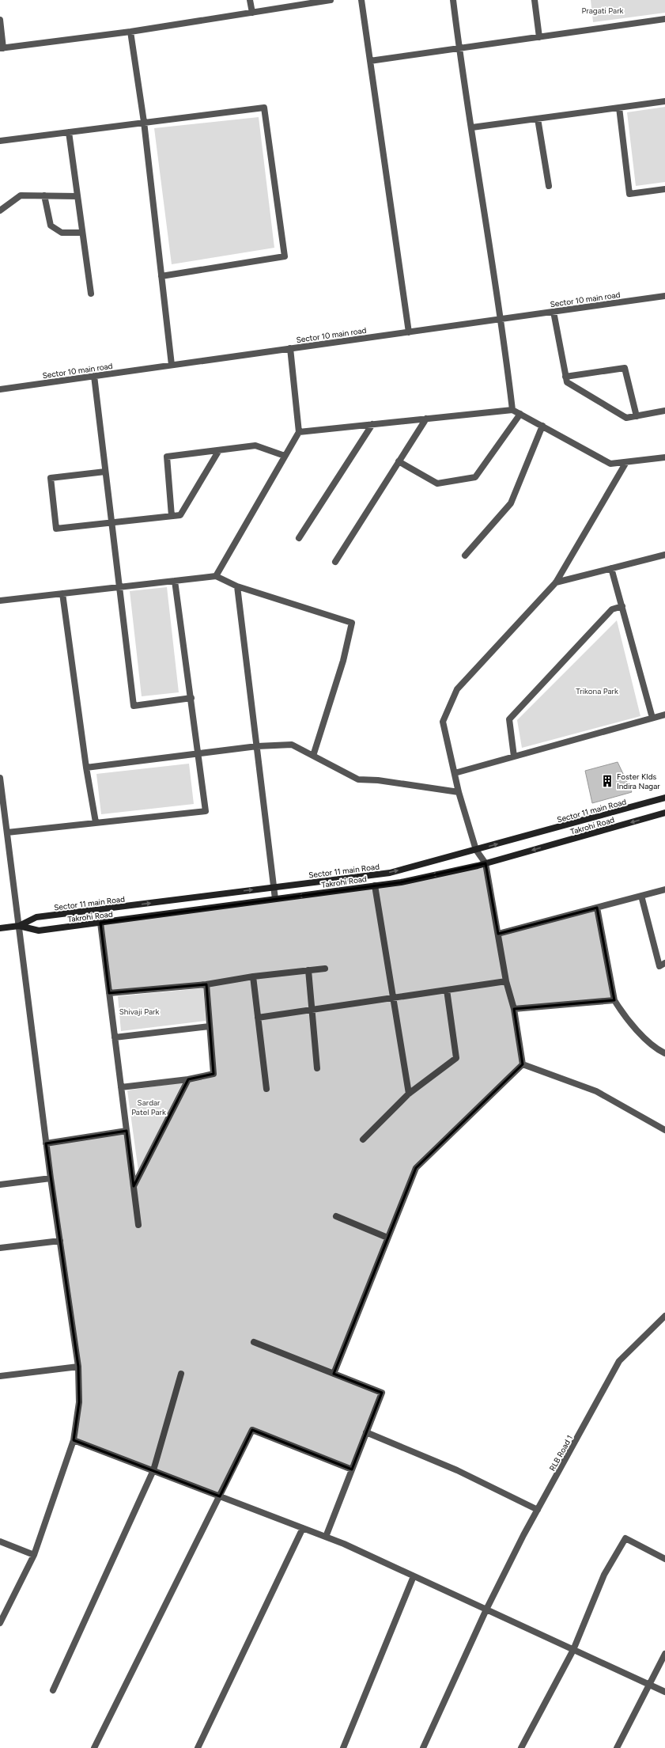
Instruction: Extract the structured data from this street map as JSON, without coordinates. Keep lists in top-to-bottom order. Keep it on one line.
{"streets":{"street":["Sector 10 main road","Sector 11 main Road","Takrohi Road","RLB Road 1"]},"crossings":[["Sector 11 main Road","Takrohi Road"]],"one_way":["Sector 11 main Road","Takrohi Road"],"parks":["Pragati Park","Trikona Park","Shivaji Park","Sardar Patel Park"],"places":{"building":["Foster KIds Indira Nagar"]}}
